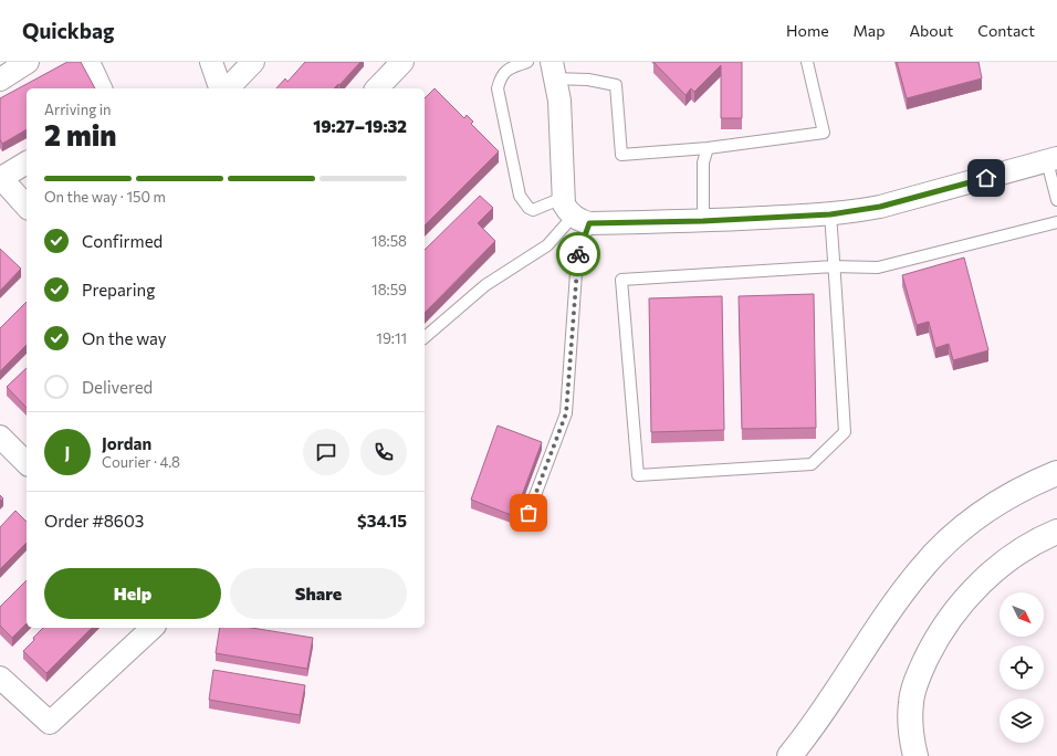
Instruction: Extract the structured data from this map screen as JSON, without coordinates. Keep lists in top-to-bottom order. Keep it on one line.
{"north":"bottom right","page":{"header":"Quickbag","nav":["Home","Map","About","Contact"],"heading":["2 min","Arriving in","19:27–19:32"],"panel":["Jordan","Courier · 4.8","Order #8603","$34.15"],"bar":"On the way · 150 m","list":[["Confirmed","18:58"],["Preparing","18:59"],["On the way","19:11"],"Delivered"],"round":"J","buttons":["Help","Share"]}}
